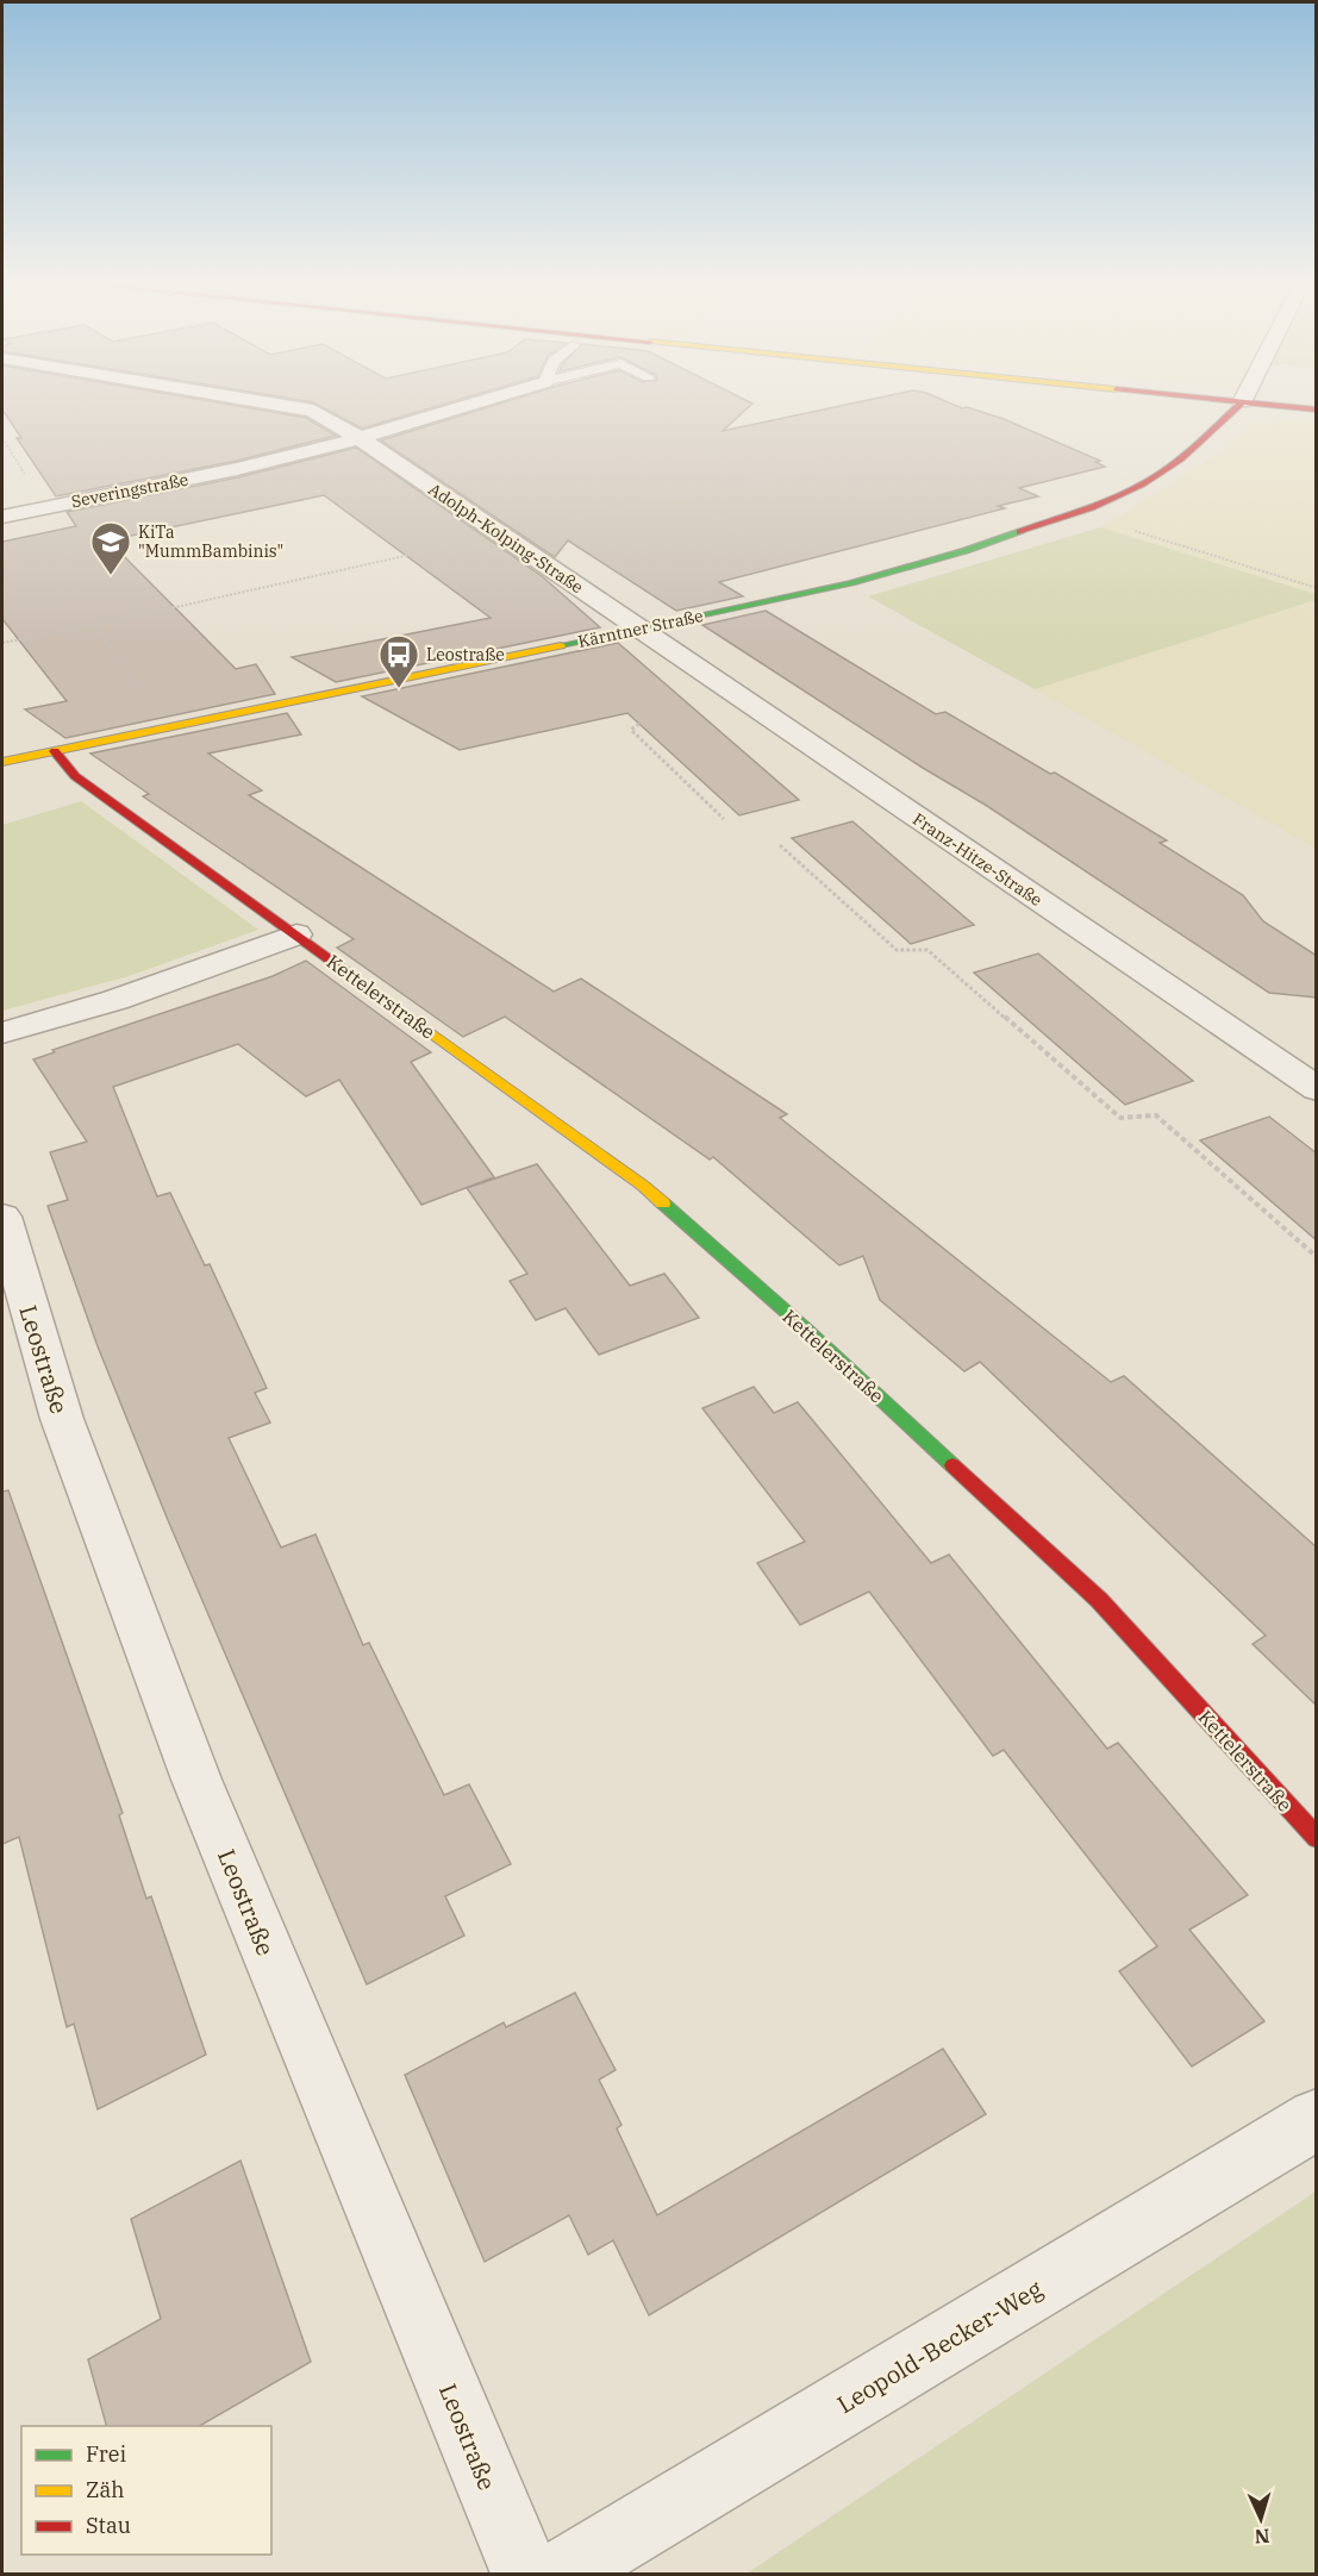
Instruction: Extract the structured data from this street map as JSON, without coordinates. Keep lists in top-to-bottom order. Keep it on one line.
{"streets":{"street":["Severingstraße","Adolph-Kolping-Straße","Kärntner Straße","Franz-Hitze-Straße","Kettelerstraße","Leostraße","Leopold-Becker-Weg"]},"crossings":[["Severingstraße","Adolph-Kolping-Straße"],["Adolph-Kolping-Straße","Kärntner Straße"],["Adolph-Kolping-Straße","Franz-Hitze-Straße"],["Kärntner Straße","Franz-Hitze-Straße"],["Kärntner Straße","Kettelerstraße"]],"places":{"school or university":["KiTa \"MummBambinis\""],"bus stop":["Leostraße"]},"legend":["Frei","Zäh","Stau"],"north":"bottom"}
